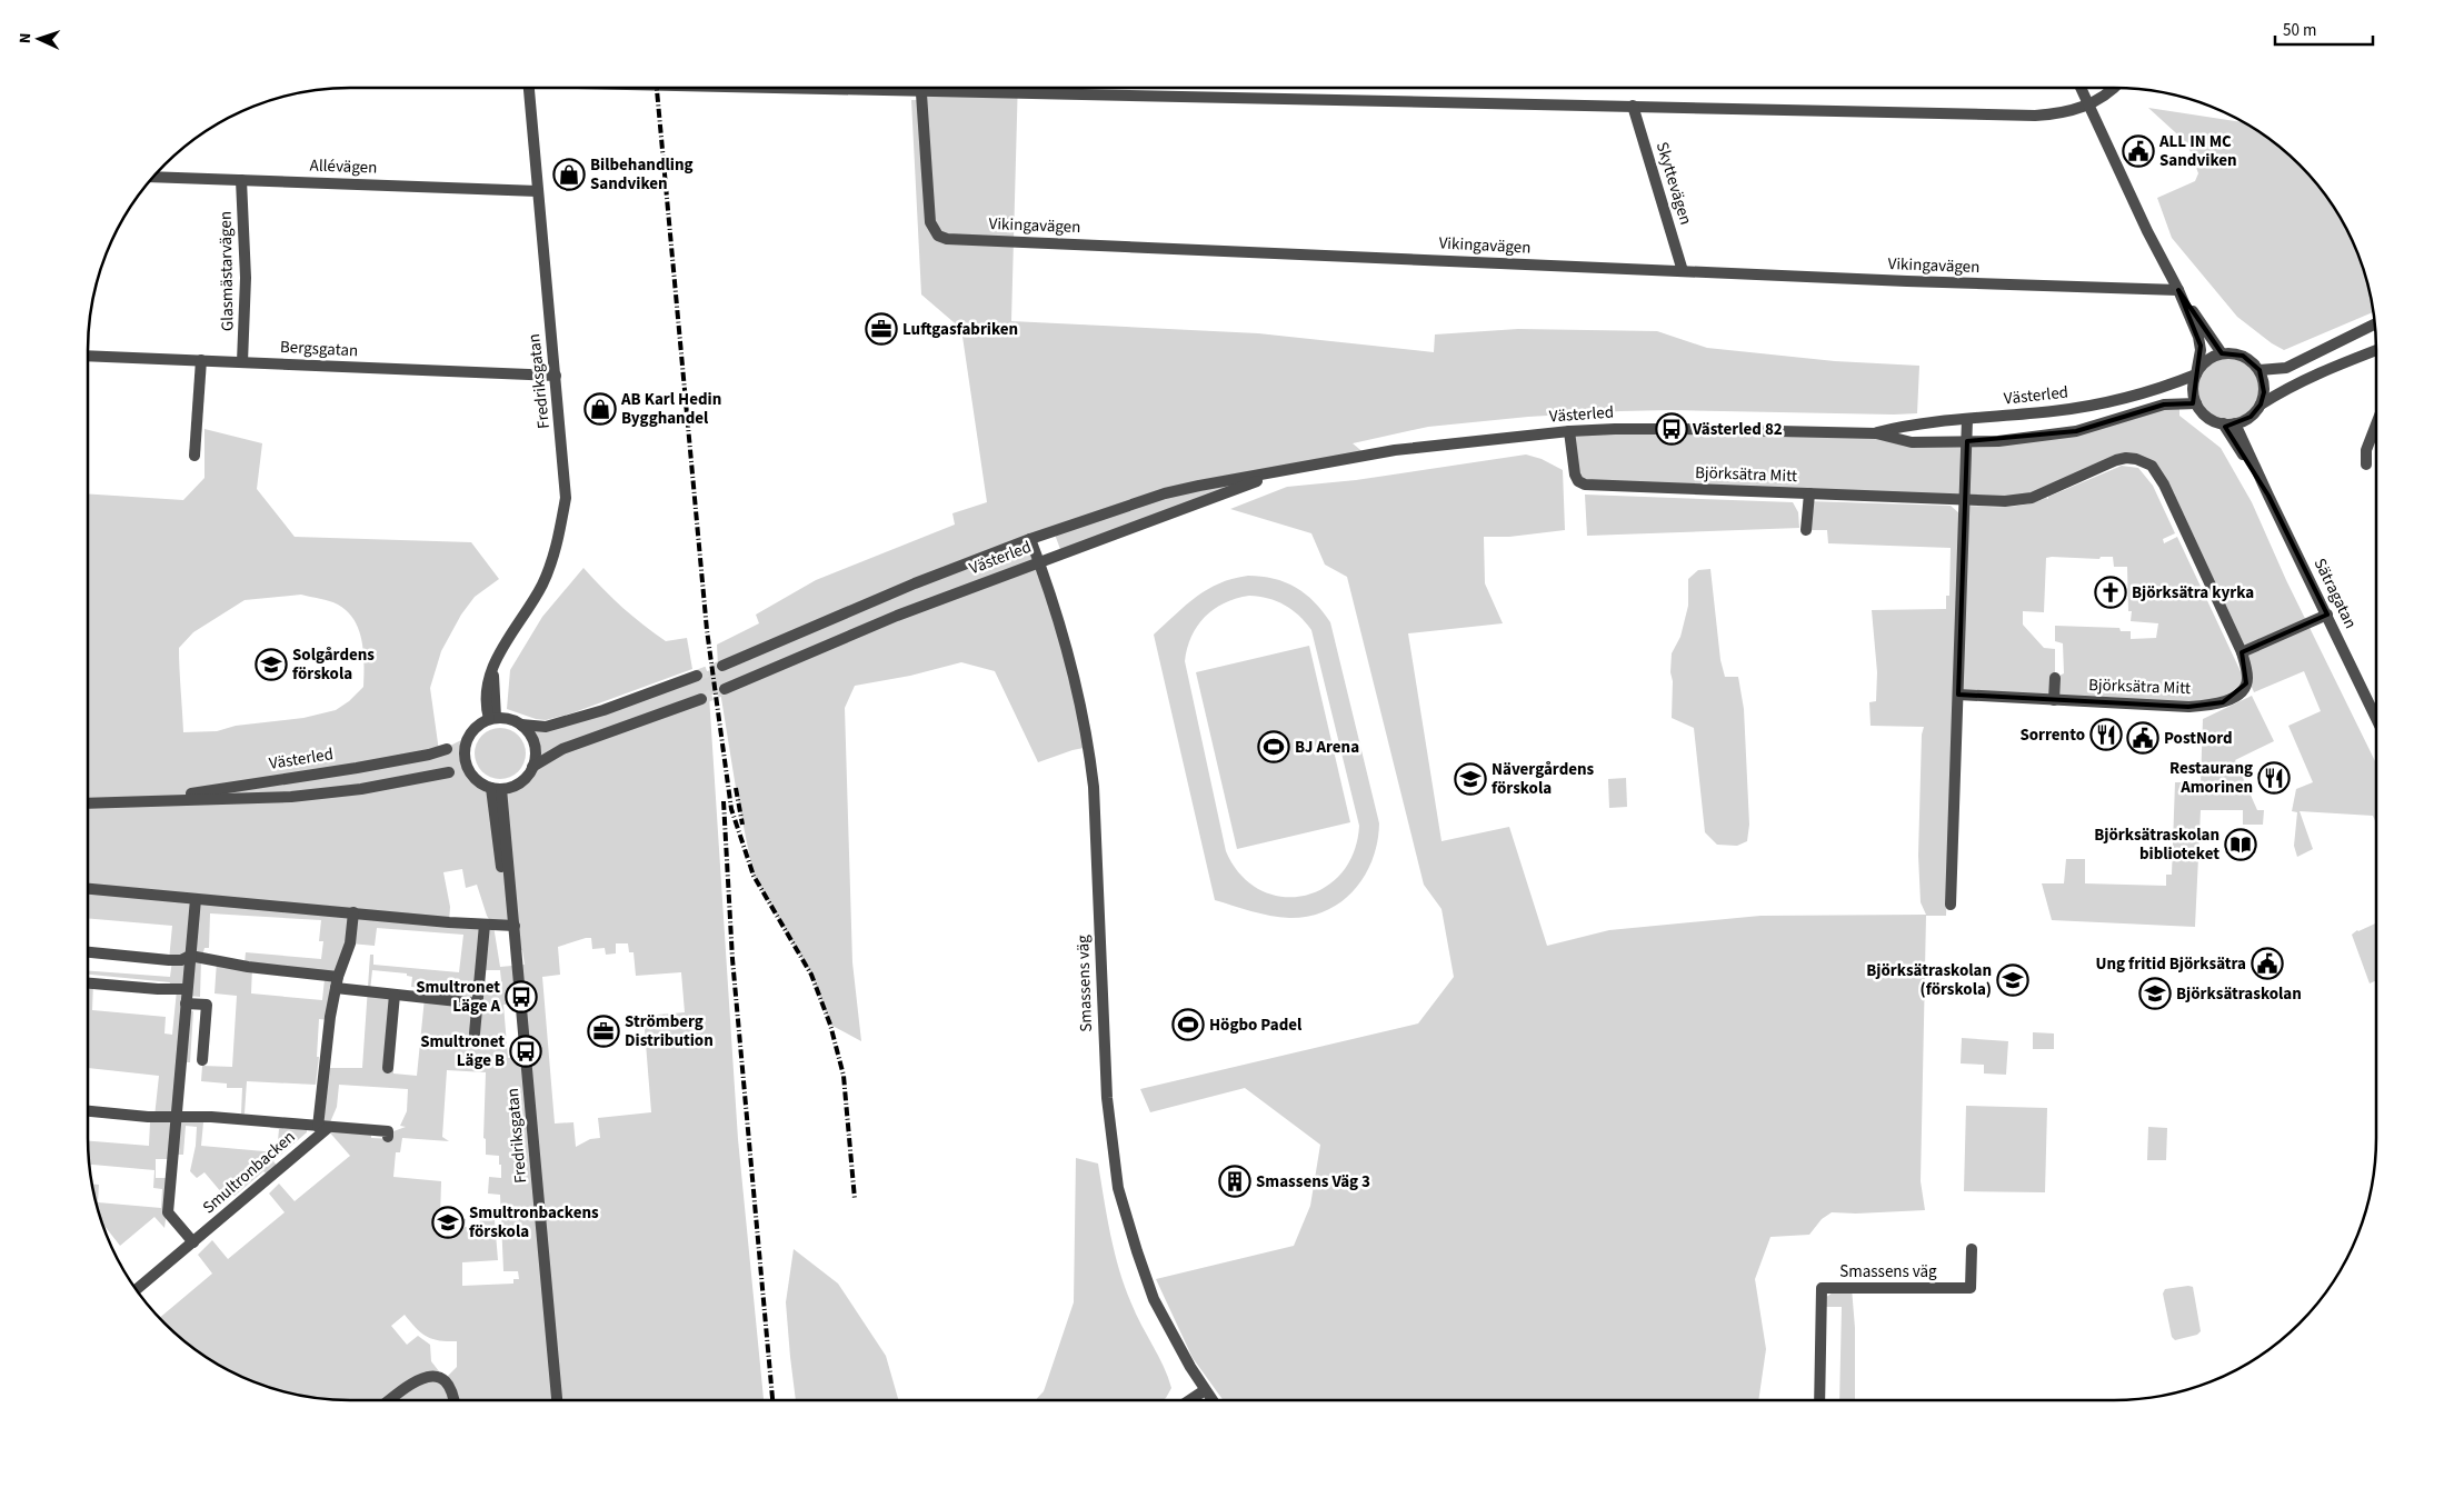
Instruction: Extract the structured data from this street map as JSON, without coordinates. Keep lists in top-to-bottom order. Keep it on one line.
{"streets":{"street":["Allévägen","Skyttevägen","Vikingavägen","Glasmästarvägen","Bergsgatan","Fredriksgatan","Västerled","Björksätra Mitt","Sätragatan","Smassens väg","Smultronbacken"]},"crossings":[["Allévägen","Glasmästarvägen"],["Allévägen","Fredriksgatan"],["Skyttevägen","Vikingavägen"],["Glasmästarvägen","Bergsgatan"],["Bergsgatan","Fredriksgatan"],["Fredriksgatan","Västerled"],["Västerled","Björksätra Mitt"],["Västerled","Sätragatan"],["Västerled","Smassens väg"]],"places":{"public building":["ALL IN MC Sandviken","PostNord","Ung fritid Björksätra"],"shop":["Bilbehandling Sandviken","AB Karl Hedin Bygghandel"],"office":["Luftgasfabriken","Strömberg Distribution"],"bus stop":["Västerled 82","Smultronet Läge A","Smultronet Läge B"],"church":["Björksätra kyrka"],"school or university":["Solgårdens förskola","Nävergårdens förskola","Björksätraskolan (förskola)","Björksätraskolan","Smultronbackens förskola"],"restaurant":["Sorrento","Restaurang Amorinen"],"sports":["BJ Arena","Högbo Padel"],"library":["Björksätraskolan biblioteket"],"building":["Smassens Väg 3"]},"scale_bar":"50 m","north":"left"}
